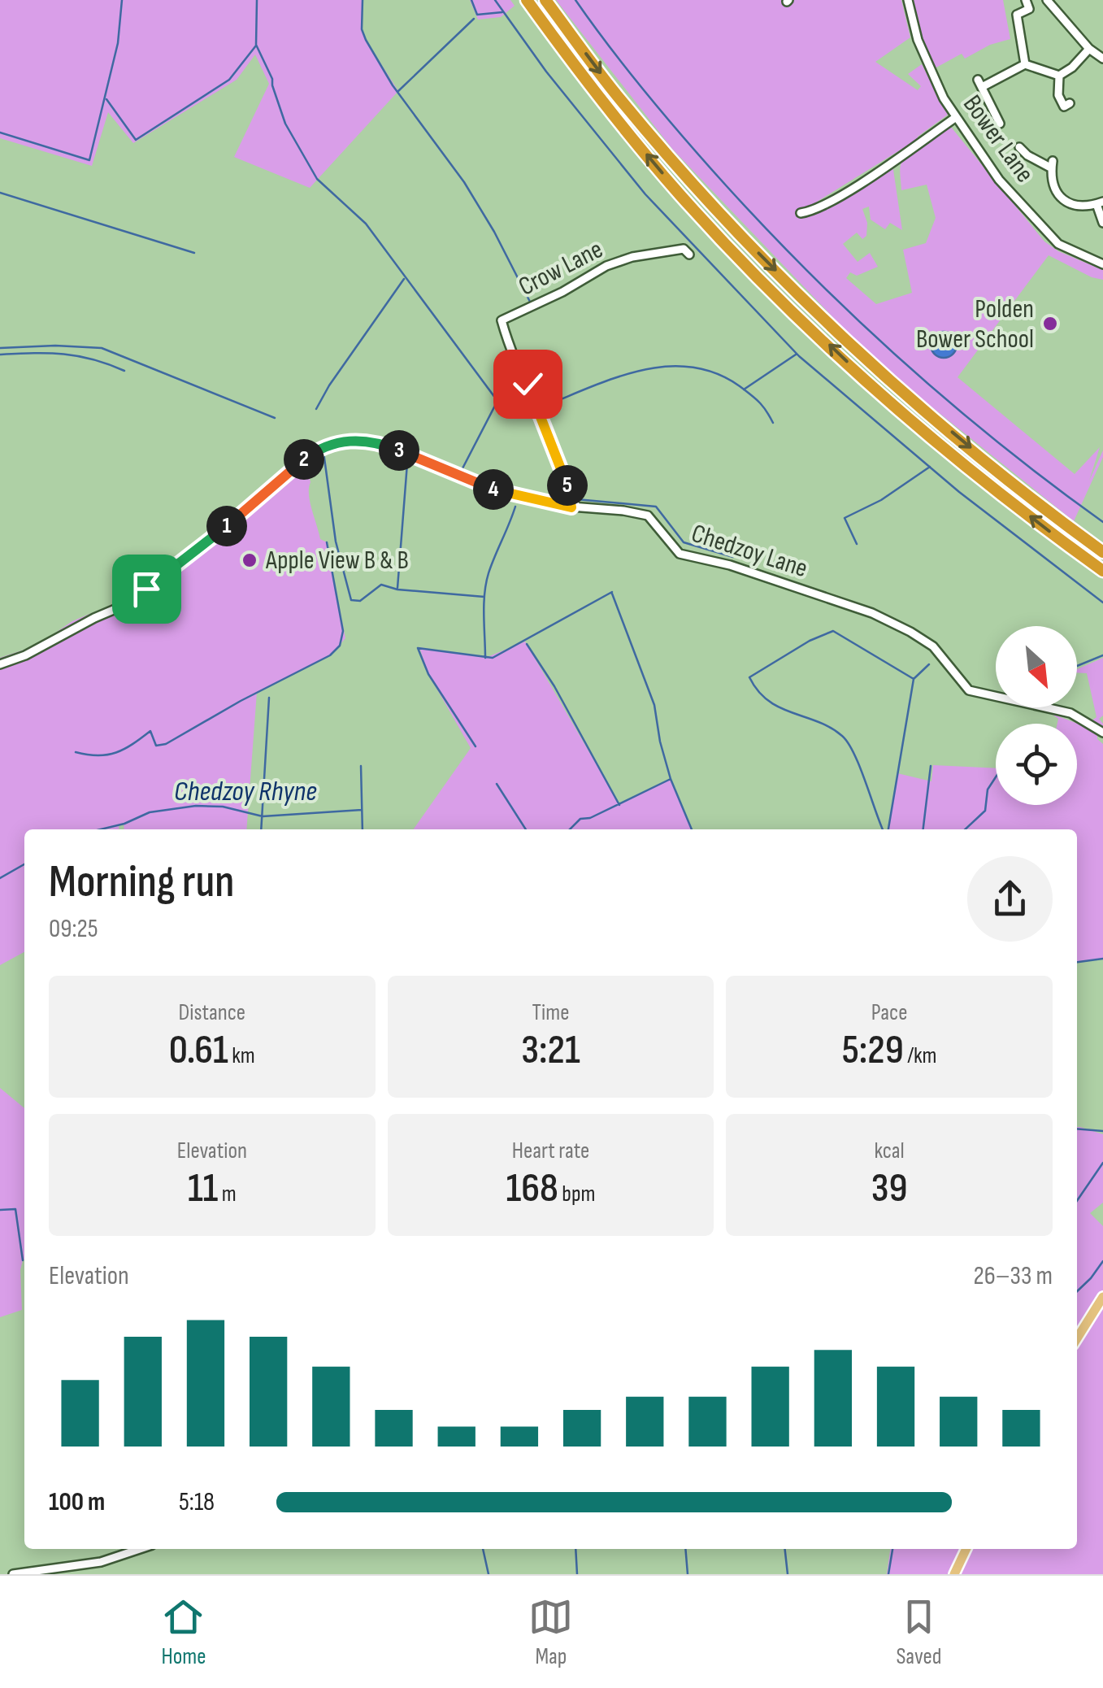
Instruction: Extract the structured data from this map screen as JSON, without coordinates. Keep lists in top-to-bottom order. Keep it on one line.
{"streets":{"street":["Bower Lane","Crow Lane","Chedzoy Lane"]},"crossings":[["Crow Lane","Chedzoy Lane"]],"water":["Chedzoy Rhyne"],"places":["Polden Bower School","Apple View B & B"],"north":"bottom right","page":{"pins":["3","2","5","4","1"],"heading":["Morning run","09:25"],"stats":[["Distance","0.61 km"],["Time","3:21"],["Pace","5:29 /km"],["Elevation","11 m"],["Heart rate","168 bpm"],["kcal","39"]],"chart":["Elevation","26–33 m"],"list":[{"name":"100 m","note":"5:18"}],"tabs":["Home","Map","Saved"]}}
